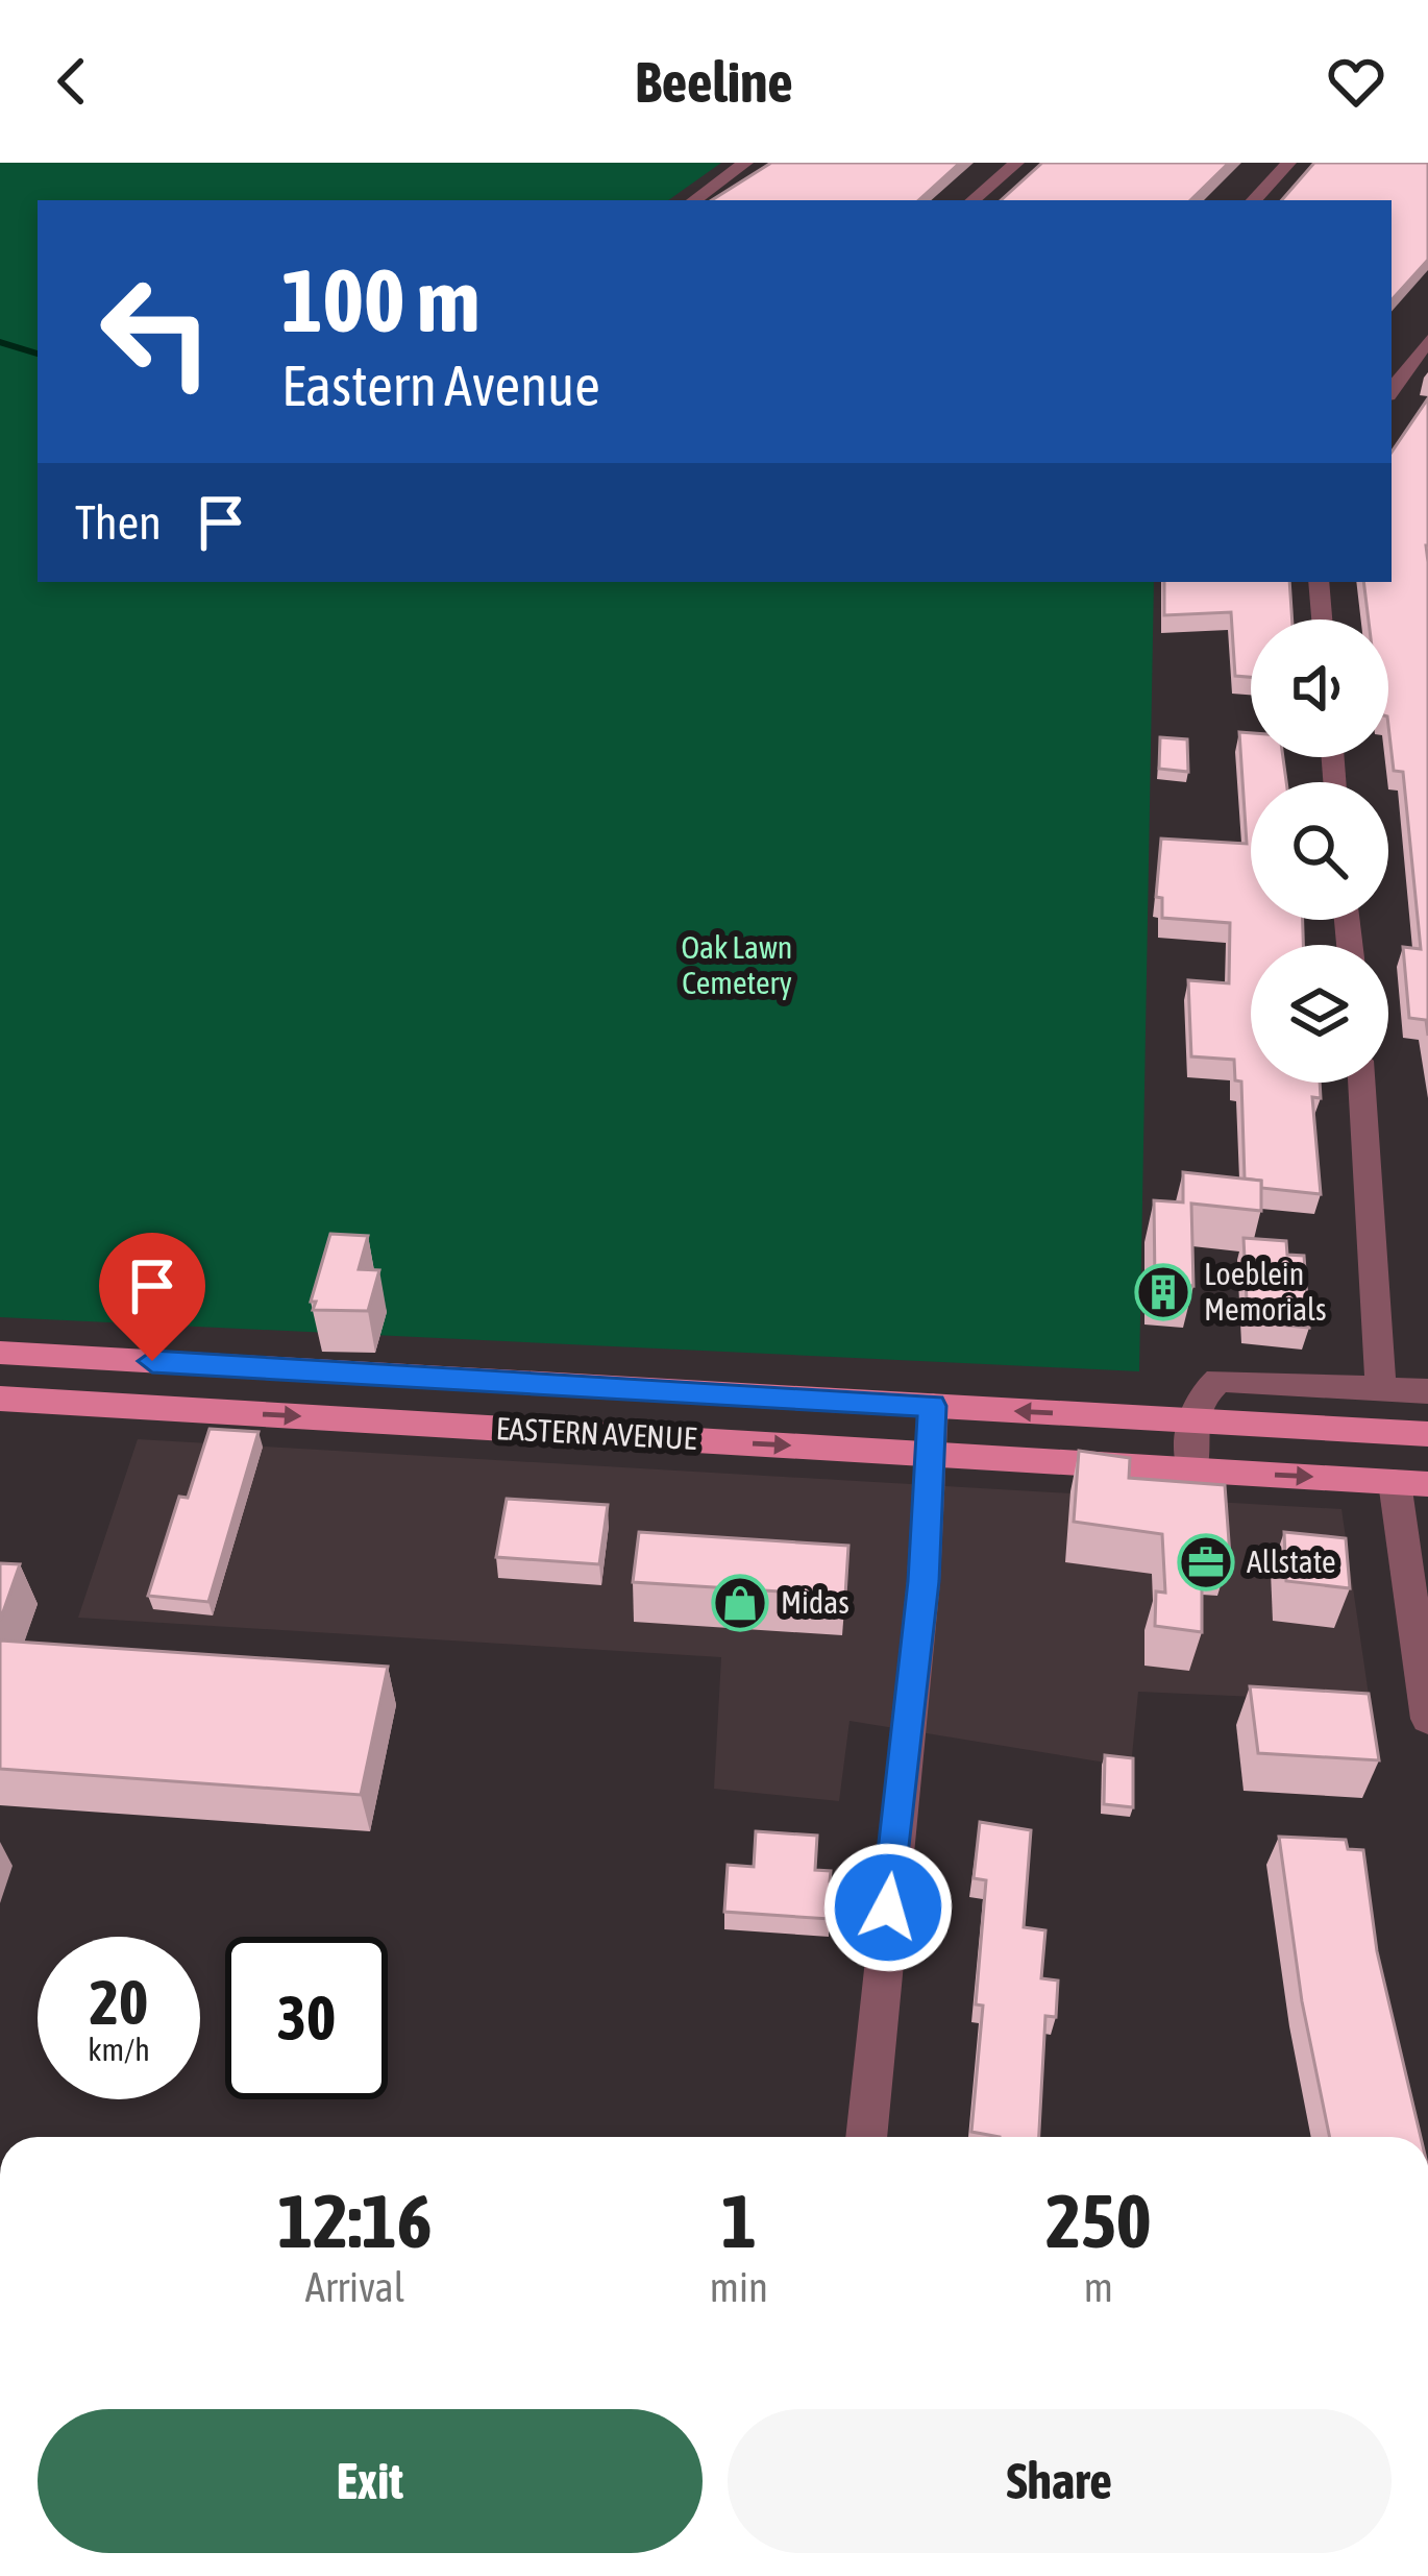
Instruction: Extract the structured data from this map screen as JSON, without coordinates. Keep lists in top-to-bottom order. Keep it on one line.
{"streets":{"main road":["EASTERN AVENUE"]},"parks":["Oak Lawn Cemetery"],"places":{"building":["Loeblein Memorials"],"office":["Allstate"],"shop":["Midas"]},"page":{"header":"Beeline","turn":["100 m","Eastern Avenue"],"then":"Then","speed":"20 km/h","limit":"30","eta":["12:16","Arrival","1","min","250","m"],"buttons":["Exit","Share"]}}
